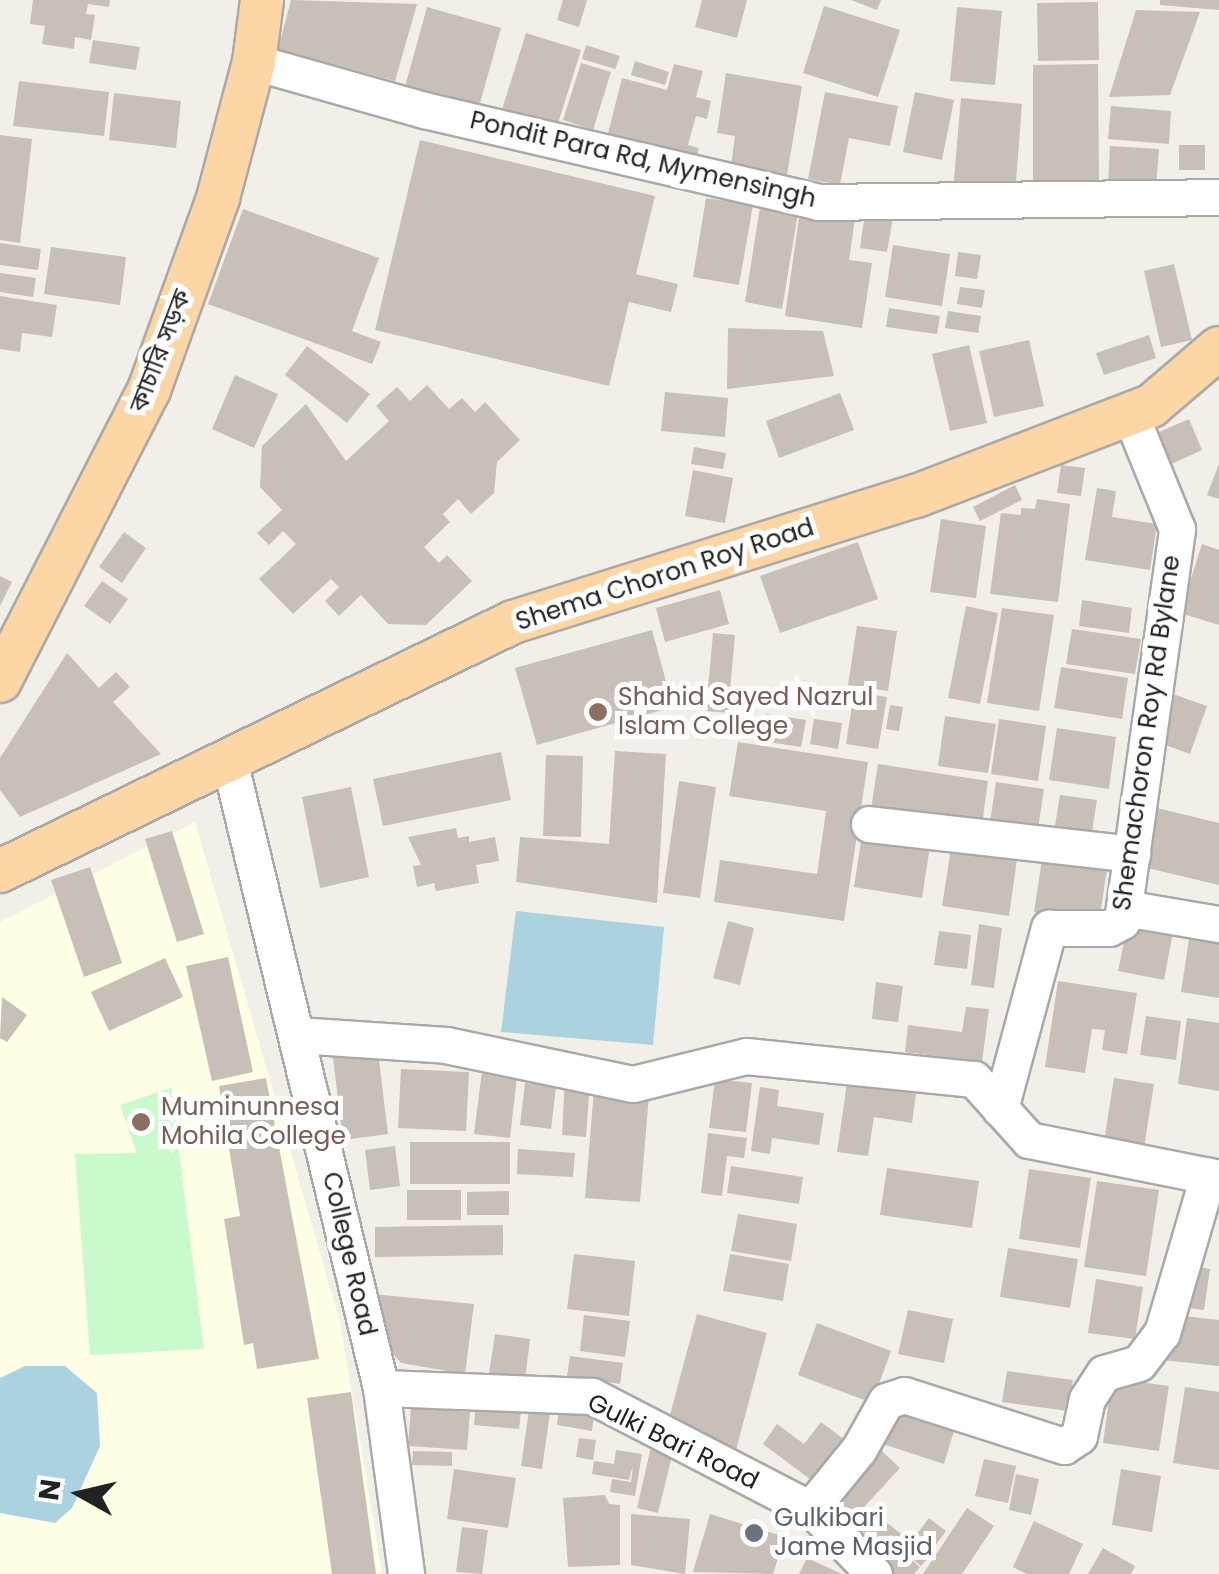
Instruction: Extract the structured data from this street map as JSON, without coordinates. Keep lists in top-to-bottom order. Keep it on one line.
{"streets":{"main road":["কাচারি সড়ক","Shema Choron Roy Road"],"street":["Pondit Para Rd, Mymensingh","Shemachoron Roy Rd Bylane","College Road","Gulki Bari Road"]},"crossings":[["Pondit Para Rd, Mymensingh","কাচারি সড়ক"],["Shema Choron Roy Road","Shemachoron Roy Rd Bylane"],["Shema Choron Roy Road","College Road"],["College Road","Gulki Bari Road"]],"places":["Shahid Sayed Nazrul Islam College","Muminunnesa Mohila College","Gulkibari Jame Masjid"],"north":"left"}
